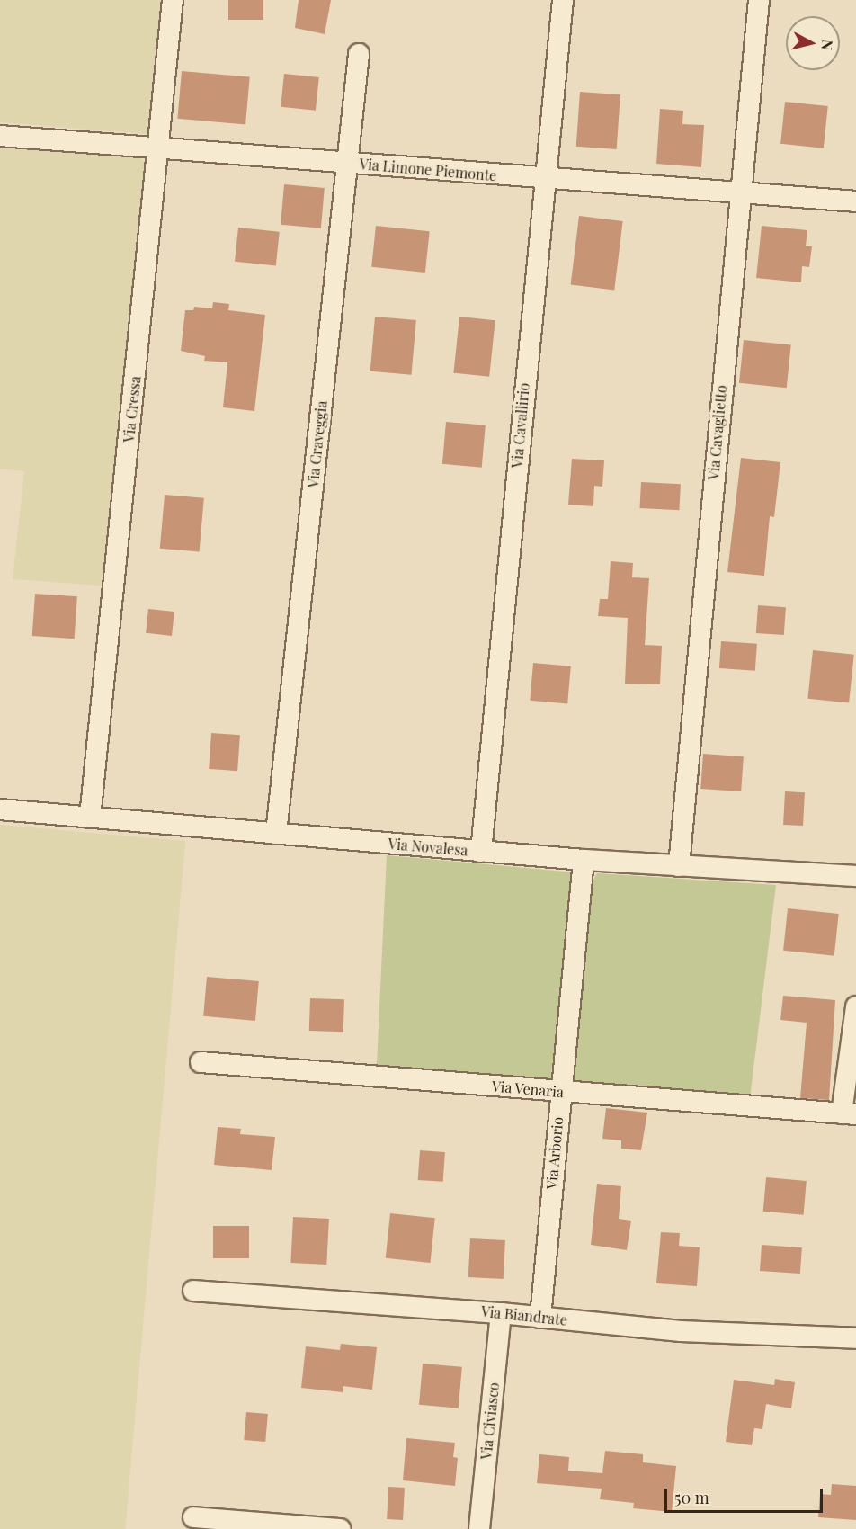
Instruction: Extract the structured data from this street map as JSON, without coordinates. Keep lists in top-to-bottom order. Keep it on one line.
{"streets":{"street":["Via Limone Piemonte","Via Cressa","Via Cavallirio","Via Cavaglietto","Via Craveggia","Via Novalesa","Via Venaria","Via Arborio","Via Biandrate","Via Civiasco"]},"crossings":[["Via Limone Piemonte","Via Cressa"],["Via Limone Piemonte","Via Cavallirio"],["Via Limone Piemonte","Via Cavaglietto"],["Via Limone Piemonte","Via Craveggia"],["Via Cressa","Via Novalesa"],["Via Cavallirio","Via Novalesa"],["Via Cavaglietto","Via Novalesa"],["Via Craveggia","Via Novalesa"],["Via Novalesa","Via Arborio"],["Via Venaria","Via Arborio"],["Via Arborio","Via Biandrate"],["Via Biandrate","Via Civiasco"]],"scale_bar":"50 m","north":"right"}
